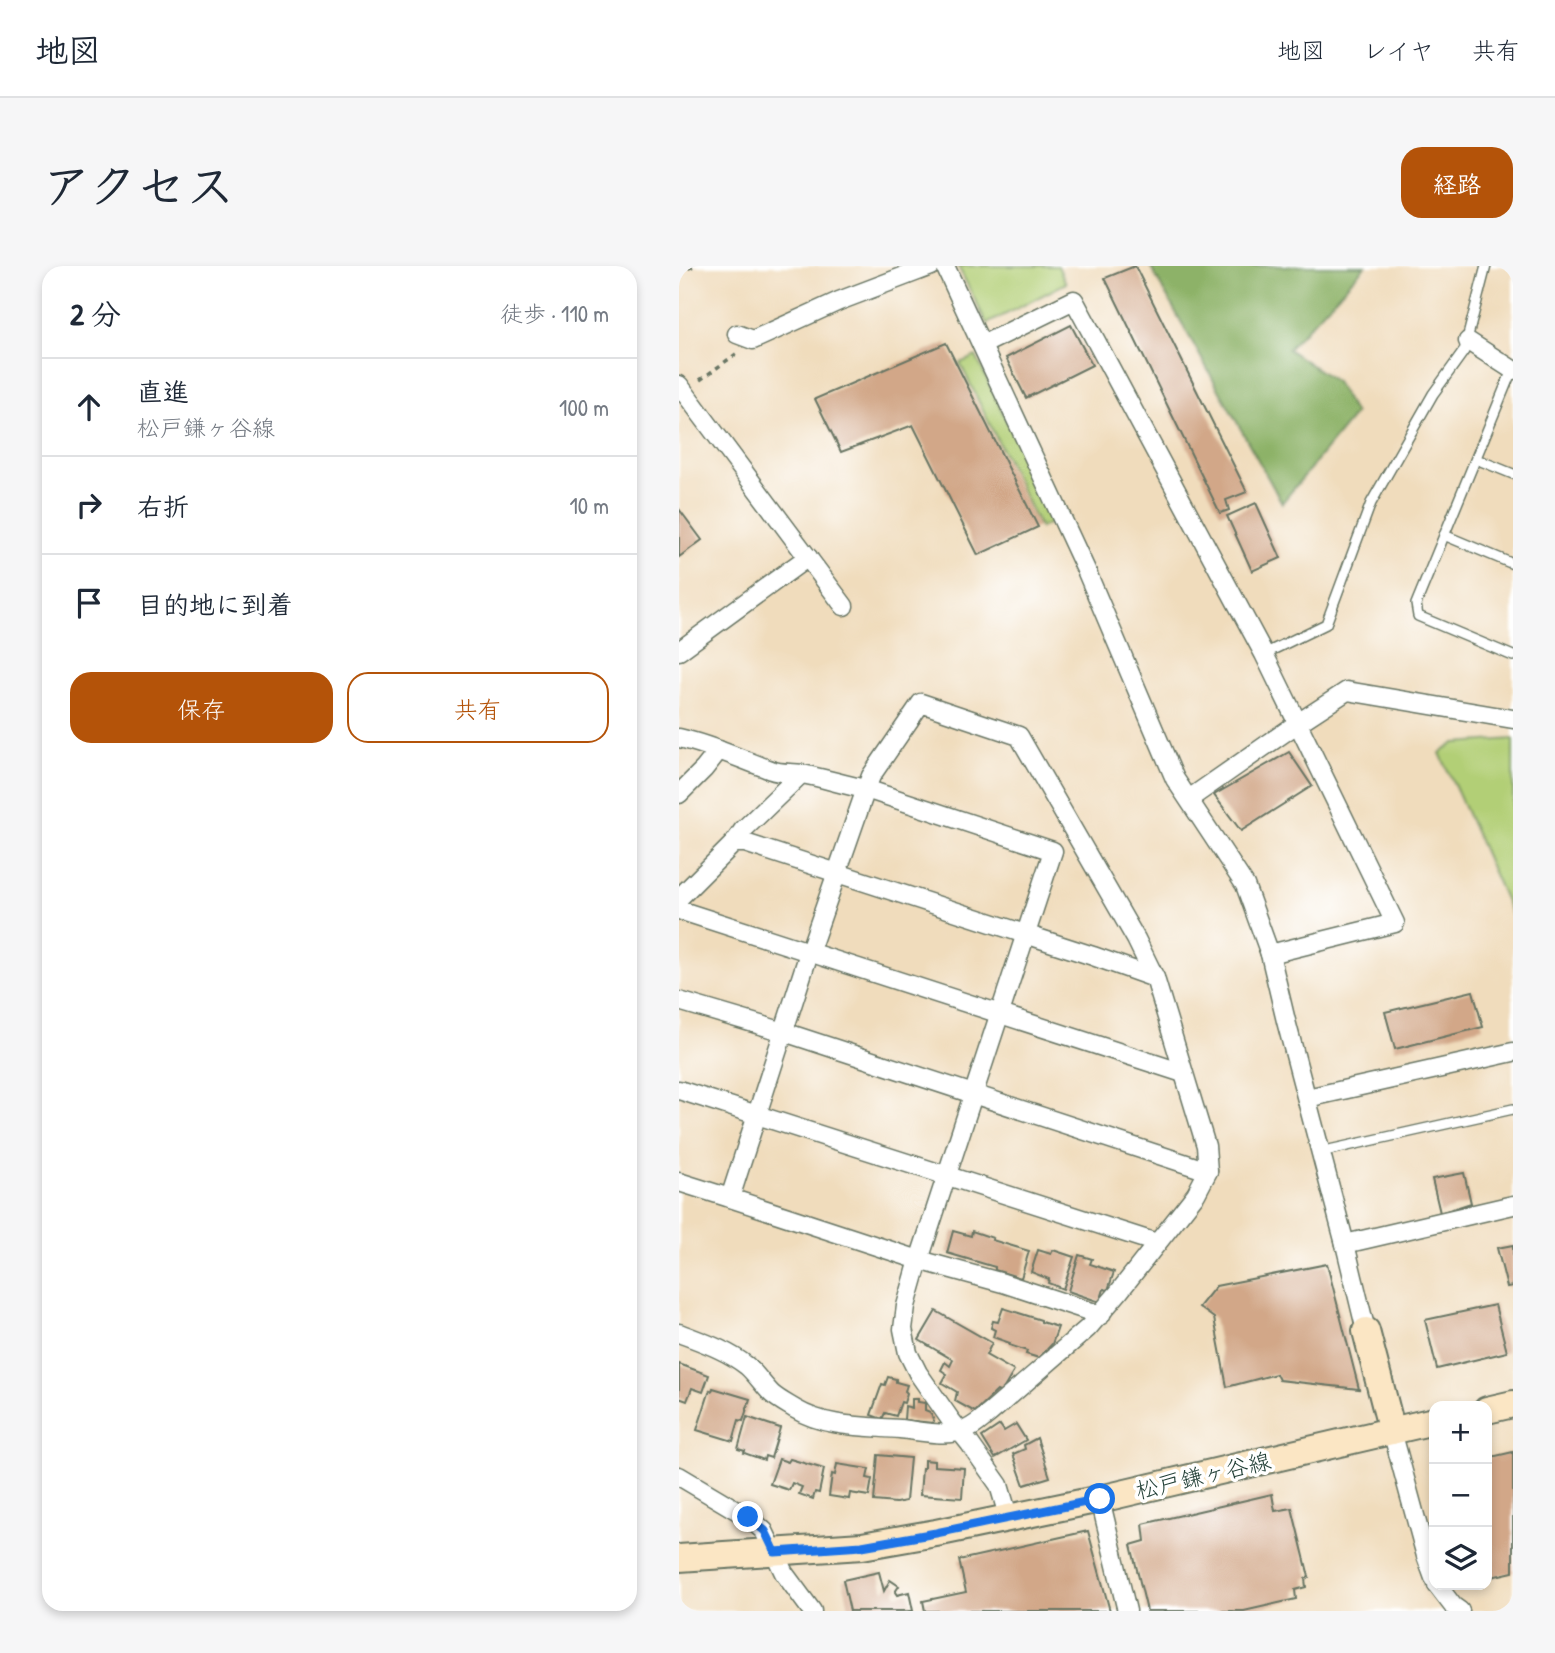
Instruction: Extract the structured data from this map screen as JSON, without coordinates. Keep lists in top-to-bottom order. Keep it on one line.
{"streets":{"main road":["松戸鎌ヶ谷線"]},"page":{"header":"地図","nav":["地図","レイヤ","共有"],"title":"アクセス","buttons":["経路",["保存","共有"]],"heading":["2 分","徒歩 · 110 m"],"list":[["直進","松戸鎌ヶ谷線","100 m"],["右折","10 m"],"目的地に到着"],"map_buttons":["+","−"]}}
